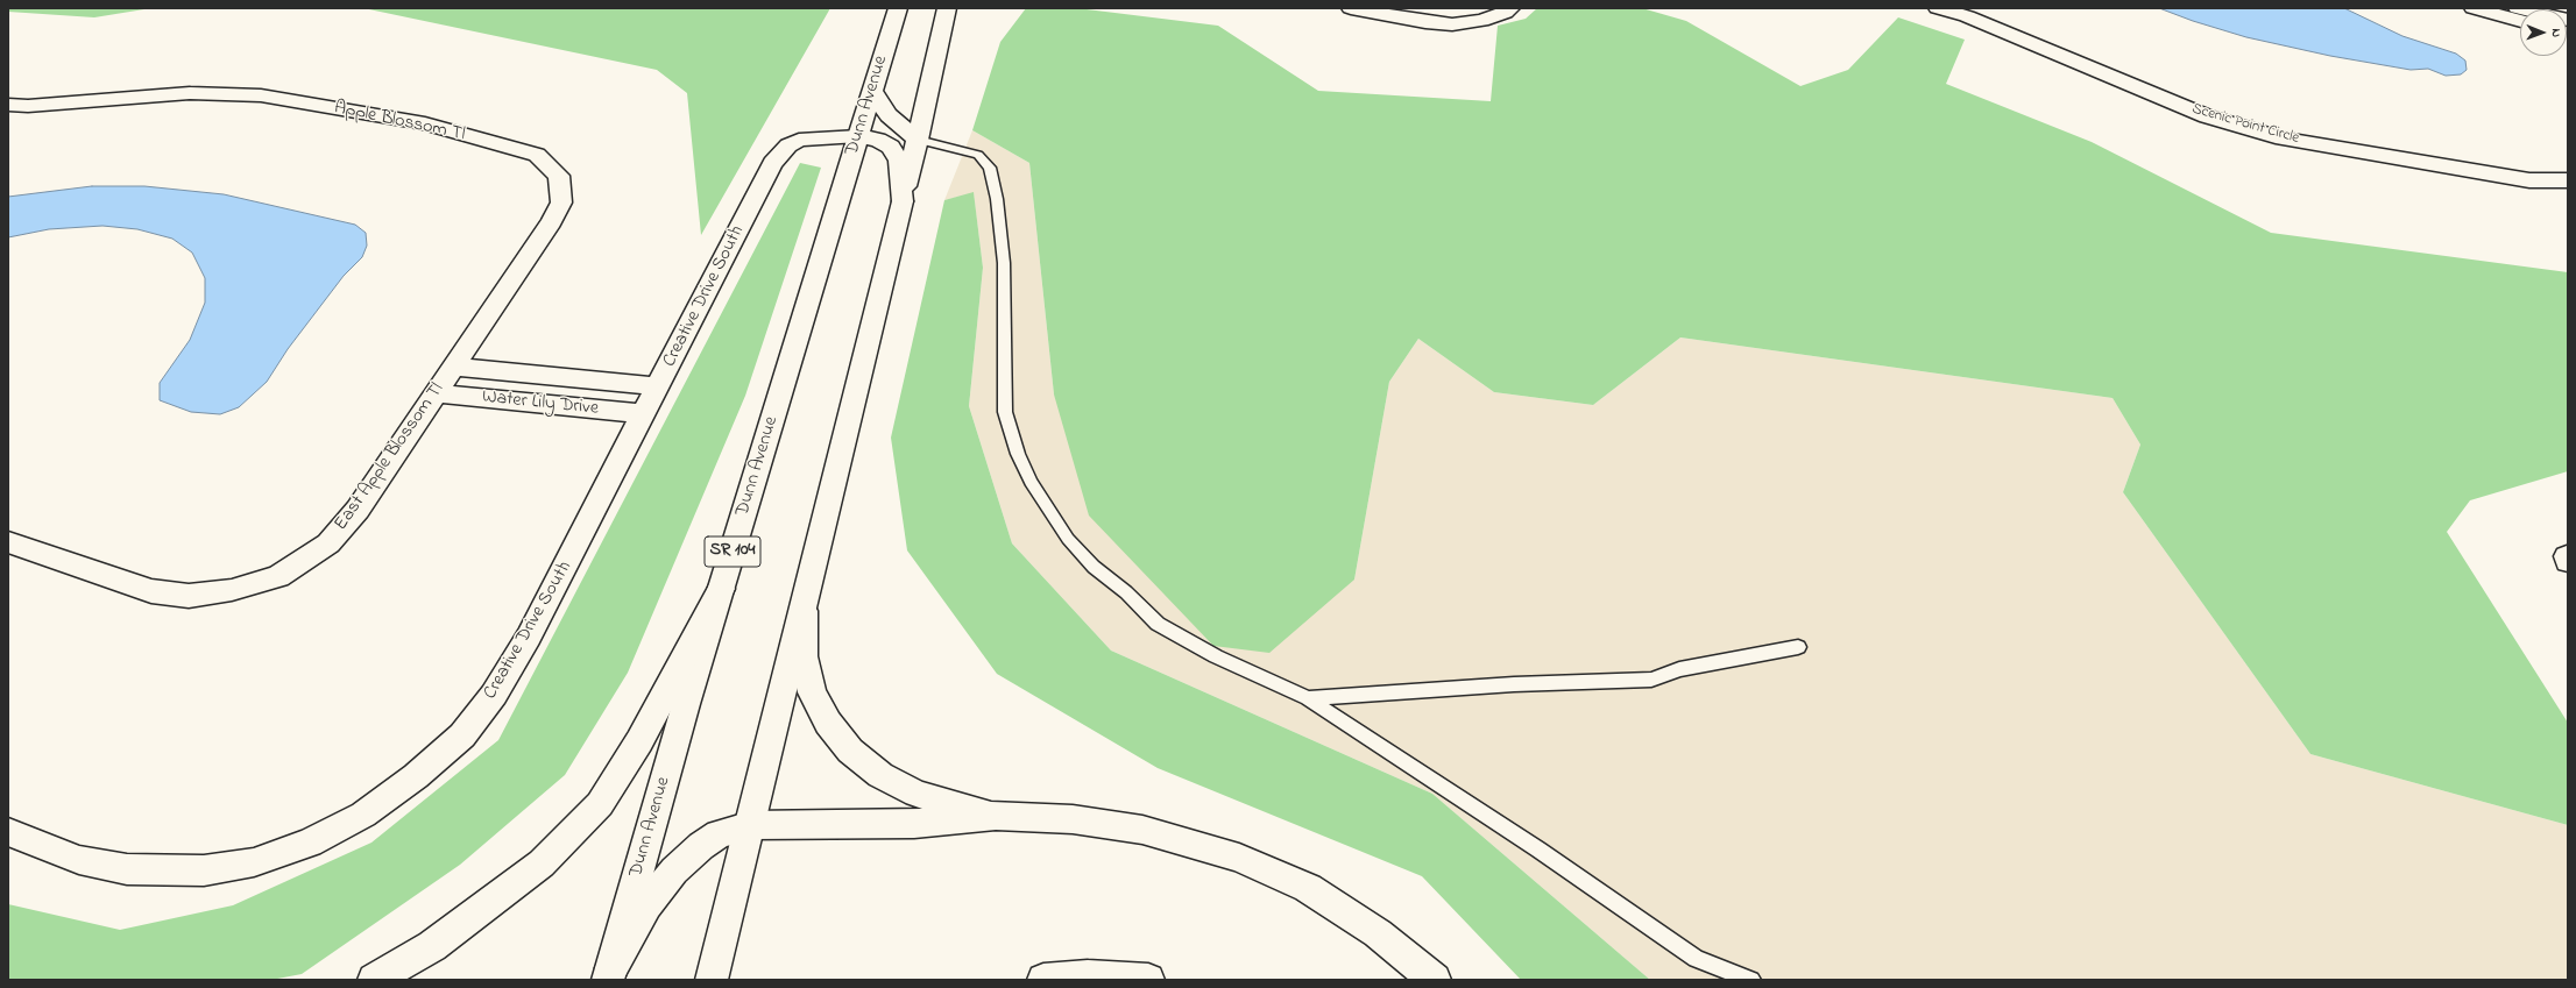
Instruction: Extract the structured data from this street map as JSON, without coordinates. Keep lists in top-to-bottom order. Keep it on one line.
{"streets":{"main road":["Dunn Avenue","Apple Blossom Tl","Scenic Point Circle","Creative Drive South","Water Lily Drive","East Apple Blossom Tl","SR 104"]},"crossings":[["Dunn Avenue","Creative Drive South"],["Apple Blossom Tl","Water Lily Drive"],["Apple Blossom Tl","East Apple Blossom Tl"],["Creative Drive South","Water Lily Drive"],["Water Lily Drive","East Apple Blossom Tl"]],"north":"right"}
